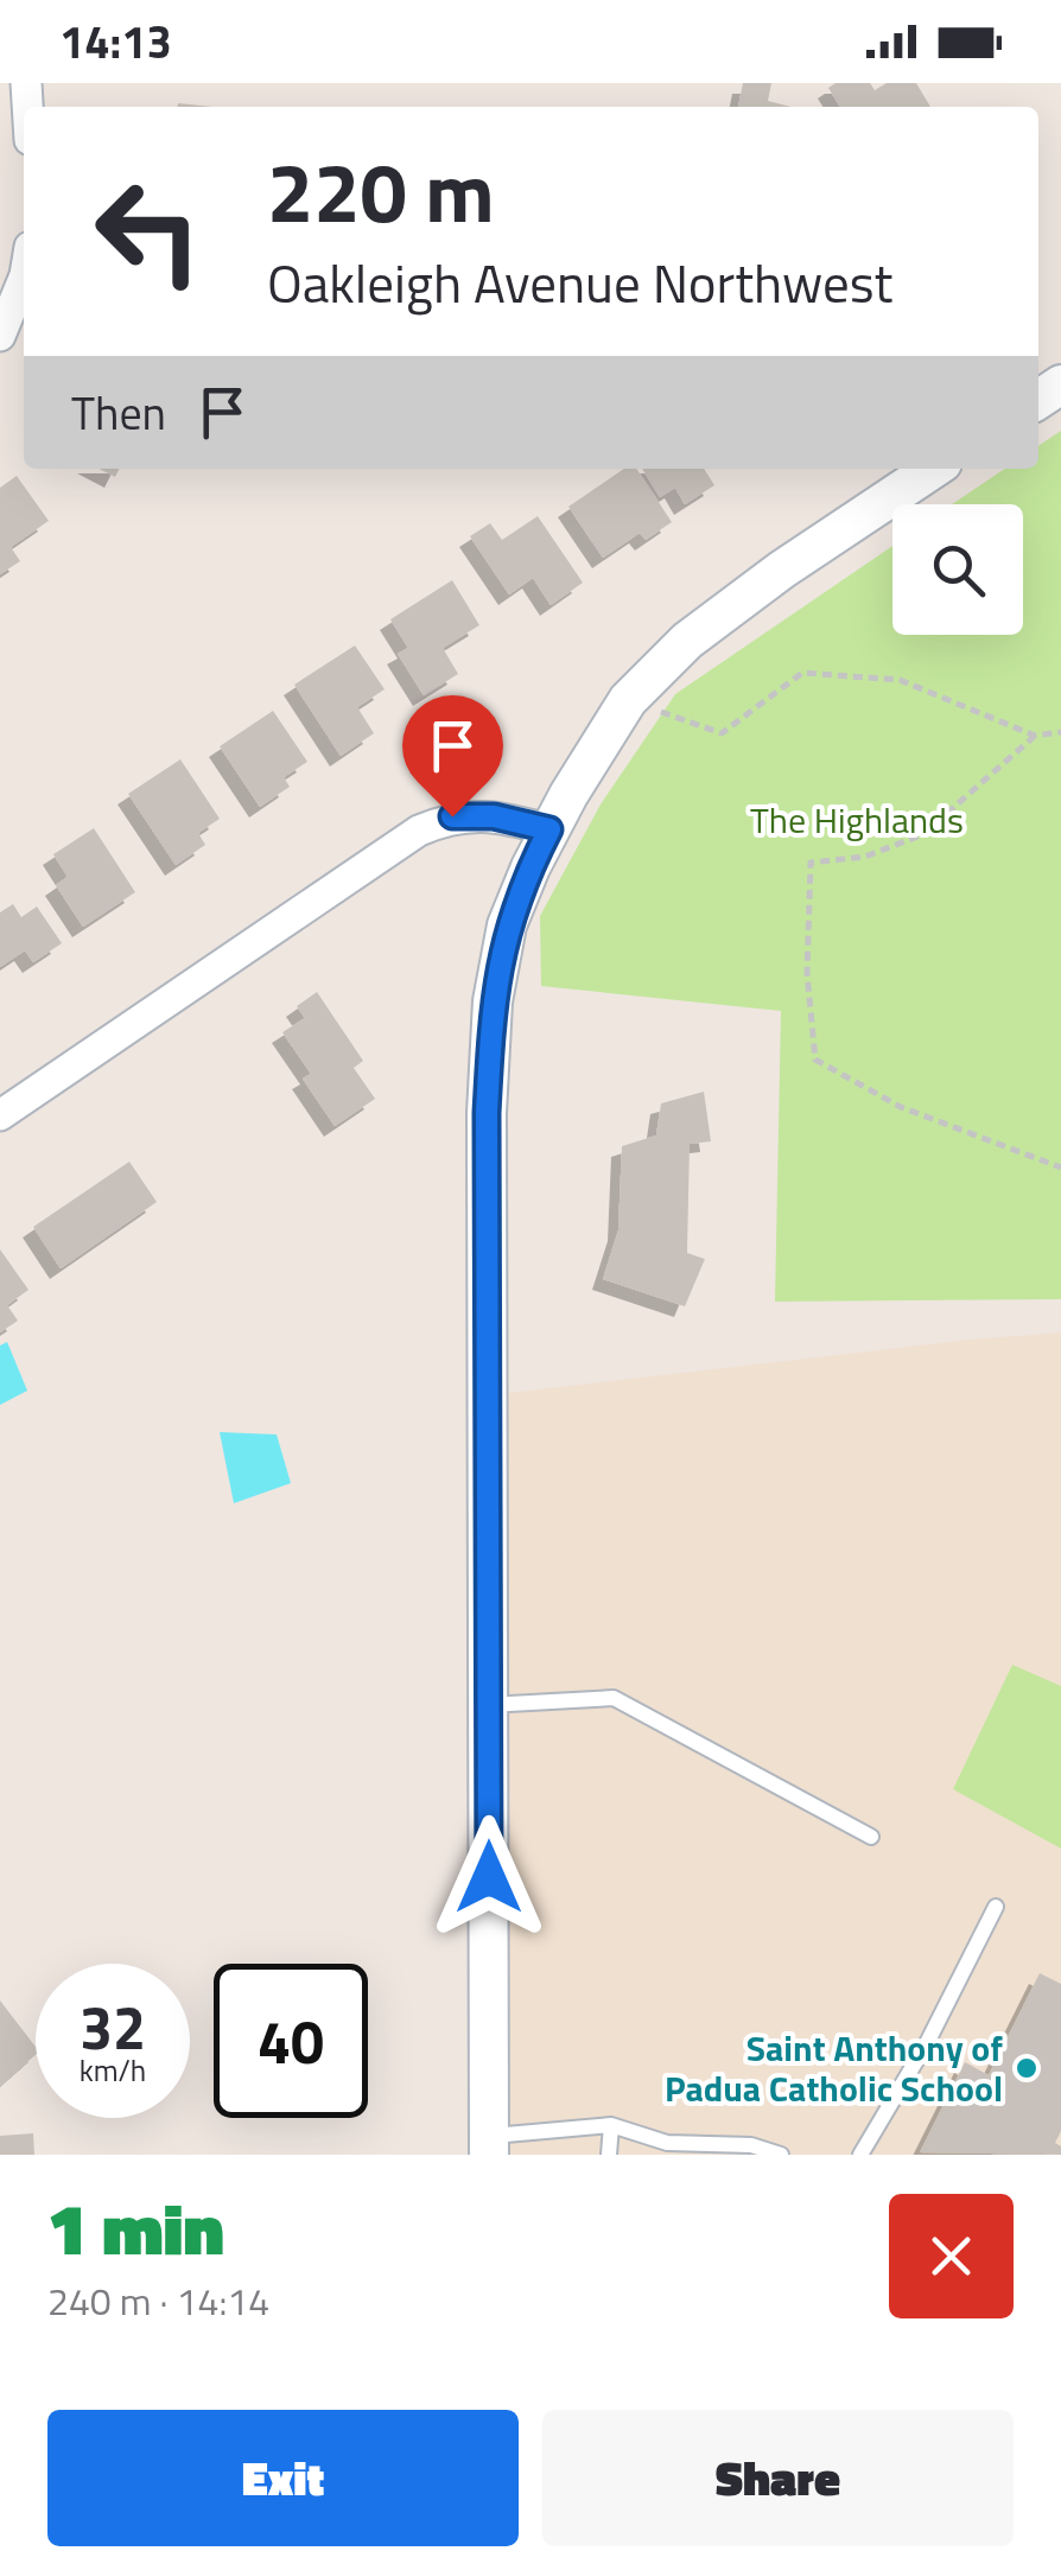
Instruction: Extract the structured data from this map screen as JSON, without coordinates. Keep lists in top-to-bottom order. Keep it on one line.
{"parks":["The Highlands"],"places":["Saint Anthony of Padua Catholic School"],"page":{"status":"14:13","turn":["220 m","Oakleigh Avenue Northwest"],"then":"Then","speed":"32 km/h","limit":"40","heading":["1 min","240 m · 14:14"],"buttons":["Exit","Share"]}}
